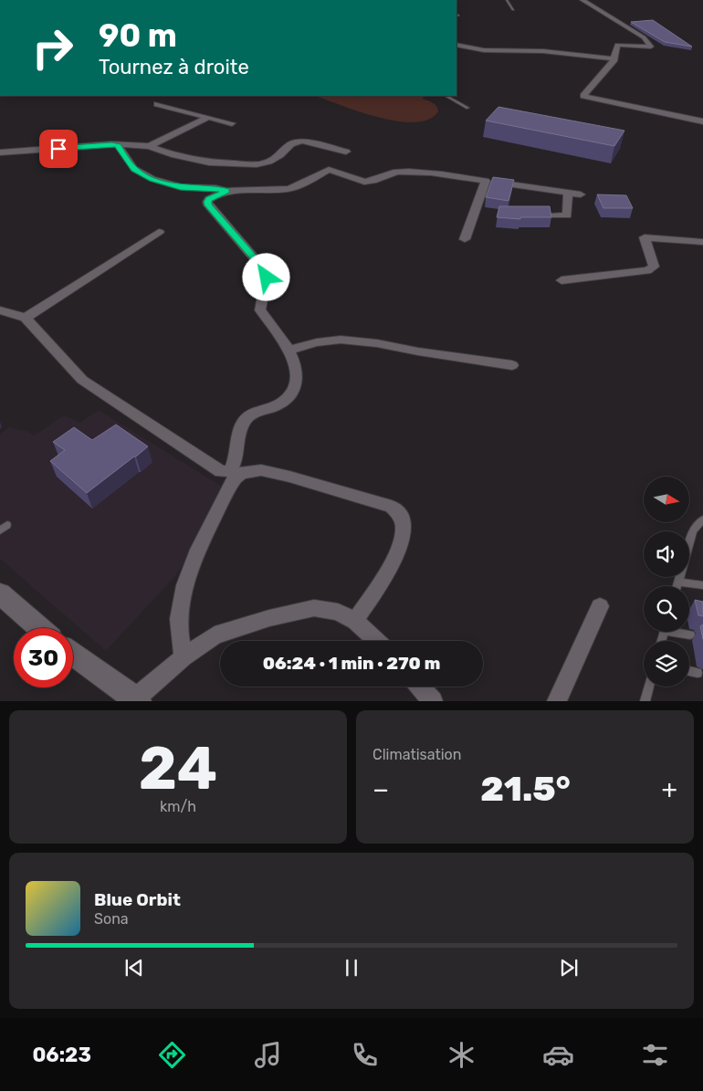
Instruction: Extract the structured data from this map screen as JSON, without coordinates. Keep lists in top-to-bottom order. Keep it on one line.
{"north":"right","page":{"turn":["90 m","Tournez à droite"],"limit":"30","trip":"06:24 · 1 min · 270 m","tile":[["24","km/h"],"Climatisation"],"heat":["−","21.5°","+"],"song":["Blue Orbit","Sona"],"tabs":"06:23"}}
